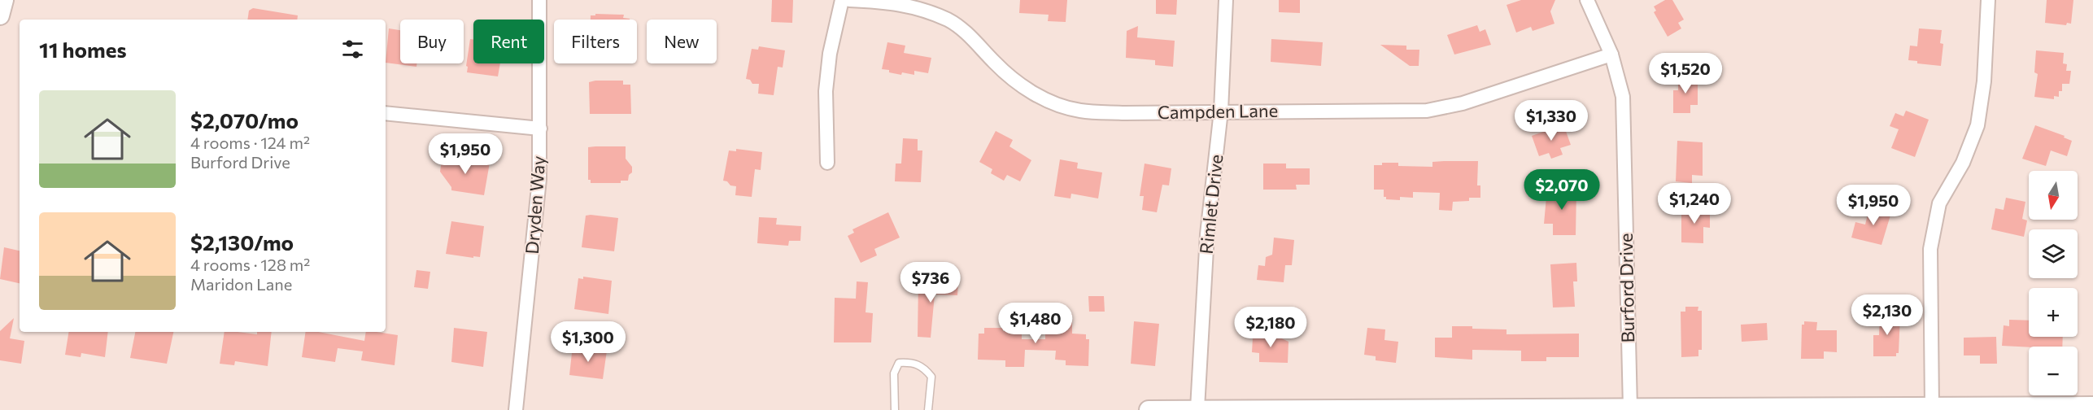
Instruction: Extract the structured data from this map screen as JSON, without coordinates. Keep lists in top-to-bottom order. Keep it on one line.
{"streets":{"street":["Campden Lane","Rimlet Drive","Dryden Way","Burford Drive"]},"crossings":[["Campden Lane","Rimlet Drive"],["Campden Lane","Burford Drive"]],"north":"bottom","page":{"chip":["Buy","Rent","Filters","New"],"heading":"11 homes","price":["$1,520","$1,330","$1,950","$2,070","$1,240","$1,950","$736","$2,130","$1,480","$2,180","$1,300"],"list":[{"name":"$2,070/mo","note":"4 rooms · 124 m² · Burford Drive"},{"name":"$2,130/mo","note":"4 rooms · 128 m² · Maridon Lane"}],"map_buttons":["+","−"]}}
